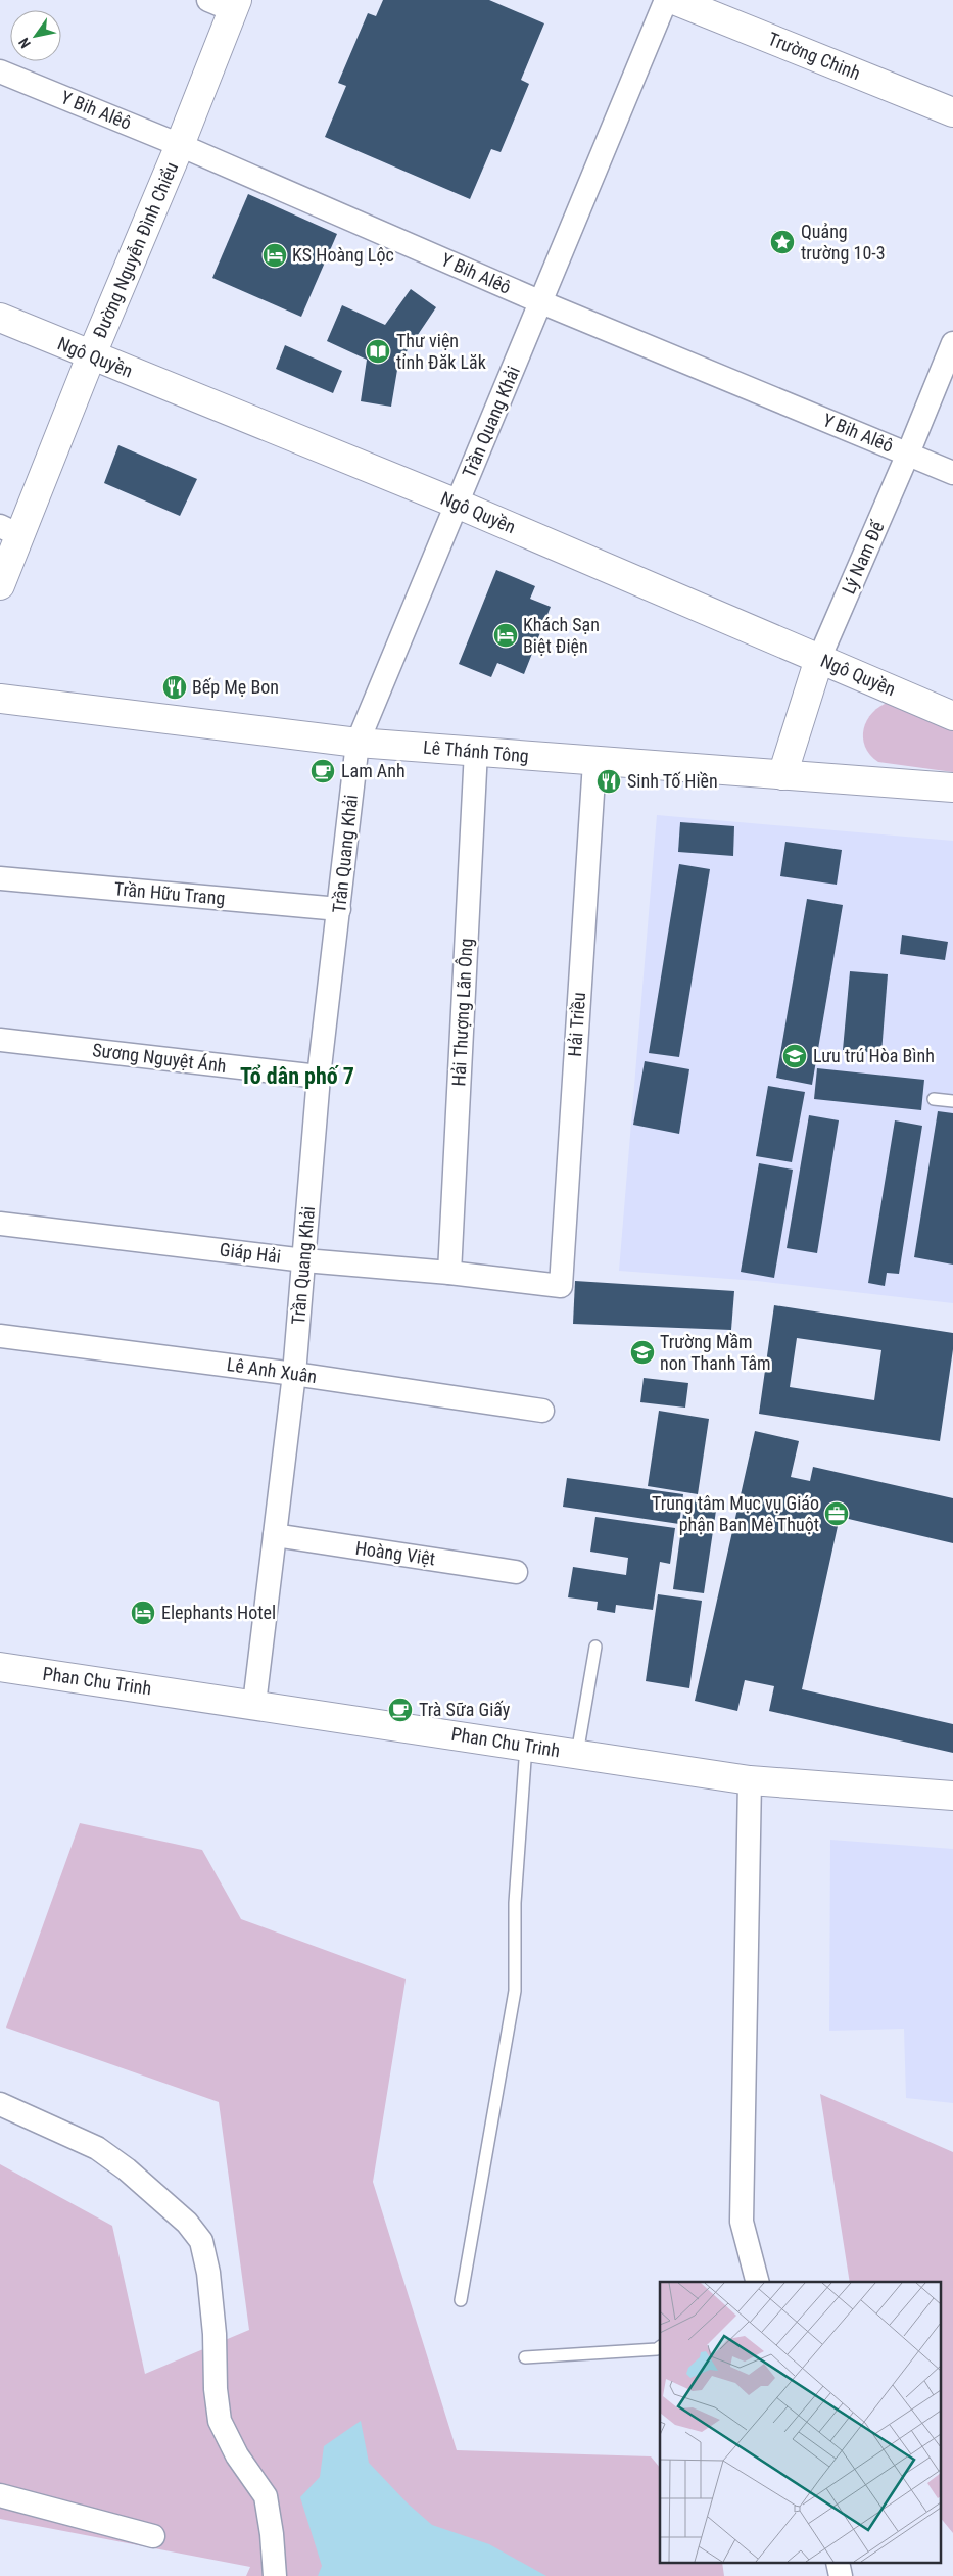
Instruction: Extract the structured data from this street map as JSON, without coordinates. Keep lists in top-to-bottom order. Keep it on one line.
{"streets":{"main road":["Trường Chinh","Đường Nguyễn Đình Chiểu","Ngô Quyền","Lý Nam Đế","Lê Thánh Tông","Phan Chu Trinh"],"street":["Y Bih Alêô","Trần Quang Khải","Trần Hữu Trang","Hải Thượng Lãn Ông","Hải Triều","Sương Nguyệt Ánh","Giáp Hải","Lê Anh Xuân","Hoàng Việt"]},"crossings":[["Y Bih Alêô","Đường Nguyễn Đình Chiểu"],["Y Bih Alêô","Trần Quang Khải"],["Y Bih Alêô","Lý Nam Đế"],["Đường Nguyễn Đình Chiểu","Ngô Quyền"],["Ngô Quyền","Trần Quang Khải"],["Ngô Quyền","Lý Nam Đế"],["Trần Quang Khải","Lê Thánh Tông"],["Trần Quang Khải","Trần Hữu Trang"],["Trần Quang Khải","Sương Nguyệt Ánh"],["Trần Quang Khải","Giáp Hải"],["Trần Quang Khải","Lê Anh Xuân"],["Trần Quang Khải","Hoàng Việt"],["Trần Quang Khải","Phan Chu Trinh"],["Lý Nam Đế","Lê Thánh Tông"],["Lê Thánh Tông","Hải Thượng Lãn Ông"],["Lê Thánh Tông","Hải Triều"],["Hải Thượng Lãn Ông","Giáp Hải"],["Hải Triều","Giáp Hải"]],"districts":["Tổ dân phố 7"],"places":{"place":["Quảng trường 10-3"],"hotel":["KS Hoàng Lộc","Khách Sạn Biệt Điện","Elephants Hotel"],"library":["Thư viện tỉnh Đăk Lăk"],"restaurant":["Bếp Mẹ Bon","Sinh Tố Hiền"],"cafe":["Lam Anh","Trà Sữa Giấy"],"school or university":["Lưu trú Hòa Bình","Trường Mầm non Thanh Tâm"],"office":["Trung tâm Mục vụ Giáo phận Ban Mê Thuột"]},"north":"bottom left"}
